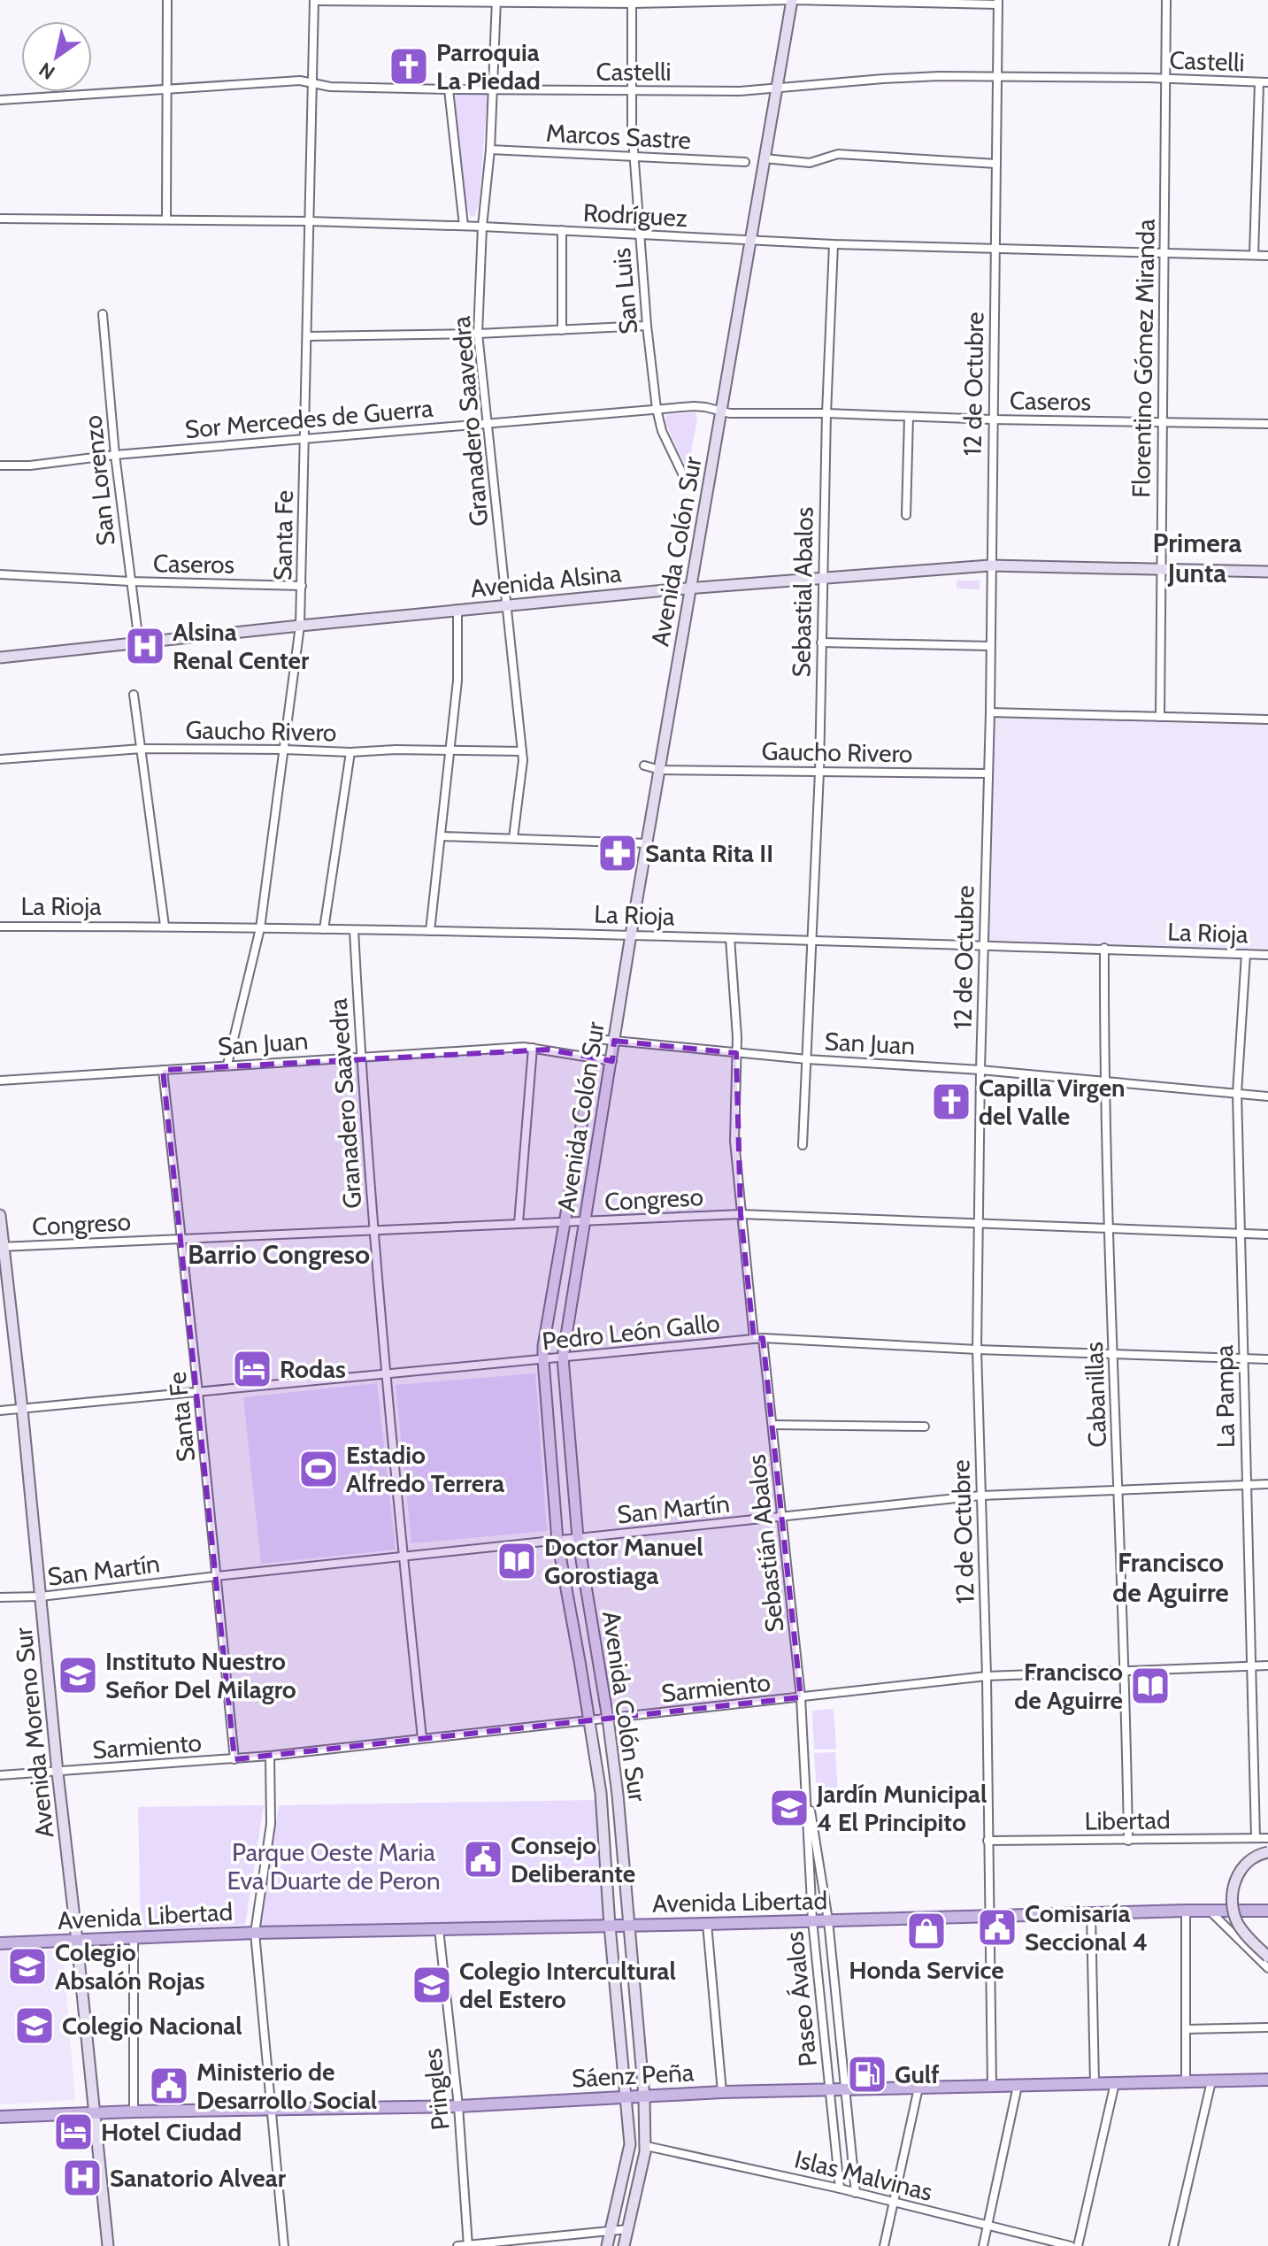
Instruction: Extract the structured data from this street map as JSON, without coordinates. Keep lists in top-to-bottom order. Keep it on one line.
{"streets":{"main road":["Avenida Colón Sur","Avenida Alsina","Avenida Moreno Sur","Avenida Libertad","Sáenz Peña"],"street":["Castelli","Marcos Sastre","Rodríguez","San Luis","Florentino Gómez Miranda","12 de Octubre","Caseros","Sor Mercedes de Guerra","Granadero Saavedra","San Lorenzo","Santa Fe","Sebastial Abalos","Gaucho Rivero","La Rioja","San Juan","Congreso","Pedro León Gallo","Cabanillas","La Pampa","San Martín","Sebastián Abalos","Sarmiento","Libertad","Paseo Ávalos","Pringles","Islas Malvinas"]},"crossings":[["Castelli","San Luis"],["Castelli","Florentino Gómez Miranda"],["Castelli","12 de Octubre"],["Castelli","Granadero Saavedra"],["Castelli","Santa Fe"],["Castelli","Avenida Colón Sur"],["Marcos Sastre","San Luis"],["Marcos Sastre","Granadero Saavedra"],["Rodríguez","San Luis"],["Rodríguez","Florentino Gómez Miranda"],["Rodríguez","12 de Octubre"],["Rodríguez","Granadero Saavedra"],["Rodríguez","Santa Fe"],["Rodríguez","Avenida Colón Sur"],["Rodríguez","Sebastial Abalos"],["San Luis","Sor Mercedes de Guerra"],["Florentino Gómez Miranda","Caseros"],["Florentino Gómez Miranda","Avenida Alsina"],["12 de Octubre","Caseros"],["12 de Octubre","Avenida Alsina"],["12 de Octubre","Gaucho Rivero"],["12 de Octubre","La Rioja"],["12 de Octubre","San Juan"],["12 de Octubre","Congreso"],["12 de Octubre","Pedro León Gallo"],["12 de Octubre","San Martín"],["12 de Octubre","Sarmiento"],["12 de Octubre","Libertad"],["12 de Octubre","Avenida Libertad"],["12 de Octubre","Sáenz Peña"],["Caseros","Sor Mercedes de Guerra"],["Caseros","San Lorenzo"],["Caseros","Santa Fe"],["Caseros","Avenida Colón Sur"],["Caseros","Sebastial Abalos"],["Sor Mercedes de Guerra","Granadero Saavedra"],["Sor Mercedes de Guerra","San Lorenzo"],["Sor Mercedes de Guerra","Santa Fe"],["Granadero Saavedra","Avenida Alsina"],["Granadero Saavedra","Gaucho Rivero"],["Granadero Saavedra","La Rioja"],["Granadero Saavedra","San Juan"],["Granadero Saavedra","Congreso"],["Granadero Saavedra","Pedro León Gallo"],["Granadero Saavedra","San Martín"],["Granadero Saavedra","Sarmiento"],["San Lorenzo","Avenida Alsina"],["Santa Fe","Avenida Alsina"],["Santa Fe","Gaucho Rivero"],["Santa Fe","La Rioja"],["Santa Fe","San Juan"],["Santa Fe","Congreso"],["Santa Fe","Pedro León Gallo"],["Santa Fe","San Martín"],["Santa Fe","Sarmiento"],["Avenida Colón Sur","Avenida Alsina"],["Avenida Colón Sur","Gaucho Rivero"],["Avenida Colón Sur","La Rioja"],["Avenida Colón Sur","San Juan"],["Avenida Colón Sur","Congreso"],["Avenida Colón Sur","Pedro León Gallo"],["Avenida Colón Sur","San Martín"],["Avenida Colón Sur","Sarmiento"],["Avenida Colón Sur","Avenida Libertad"],["Avenida Colón Sur","Sáenz Peña"],["Avenida Colón Sur","Islas Malvinas"],["Avenida Alsina","Sebastial Abalos"],["Sebastial Abalos","Gaucho Rivero"],["Sebastial Abalos","La Rioja"],["Sebastial Abalos","San Juan"],["La Rioja","Cabanillas"],["La Rioja","La Pampa"],["La Rioja","Sebastián Abalos"],["San Juan","Cabanillas"],["San Juan","La Pampa"],["San Juan","Sebastián Abalos"],["Congreso","Cabanillas"],["Congreso","La Pampa"],["Congreso","Sebastián Abalos"],["Congreso","Avenida Moreno Sur"],["Pedro León Gallo","Cabanillas"],["Pedro León Gallo","La Pampa"],["Pedro León Gallo","Sebastián Abalos"],["Pedro León Gallo","Avenida Moreno Sur"],["Cabanillas","San Martín"],["Cabanillas","Sarmiento"],["Cabanillas","Libertad"],["La Pampa","San Martín"],["La Pampa","Sarmiento"],["La Pampa","Libertad"],["San Martín","Sebastián Abalos"],["San Martín","Avenida Moreno Sur"],["Sebastián Abalos","Sarmiento"],["Sebastián Abalos","Paseo Ávalos"],["Sarmiento","Avenida Moreno Sur"],["Avenida Moreno Sur","Avenida Libertad"],["Avenida Moreno Sur","Sáenz Peña"],["Avenida Libertad","Paseo Ávalos"],["Avenida Libertad","Pringles"],["Paseo Ávalos","Sáenz Peña"],["Paseo Ávalos","Islas Malvinas"],["Sáenz Peña","Pringles"]],"districts":["Primera Junta","Barrio Congreso","Francisco de Aguirre"],"parks":["Parque Oeste Maria Eva Duarte de Peron"],"places":{"church":["Parroquia La Piedad","Capilla Virgen del Valle"],"hospital":["Alsina Renal Center","Sanatorio Alvear"],"pharmacy":["Santa Rita II"],"hotel":["Rodas","Hotel Ciudad"],"sports":["Estadio Alfredo Terrera"],"library":["Doctor Manuel Gorostiaga","Francisco de Aguirre"],"school or university":["Instituto Nuestro Señor Del Milagro","Jardín Municipal 4 El Principito","Colegio Absalón Rojas","Colegio Intercultural del Estero","Colegio Nacional"],"public building":["Consejo Deliberante","Comisaría Seccional 4","Ministerio de Desarrollo Social"],"shop":["Honda Service"],"fuel station":["Gulf"]},"north":"bottom left"}
